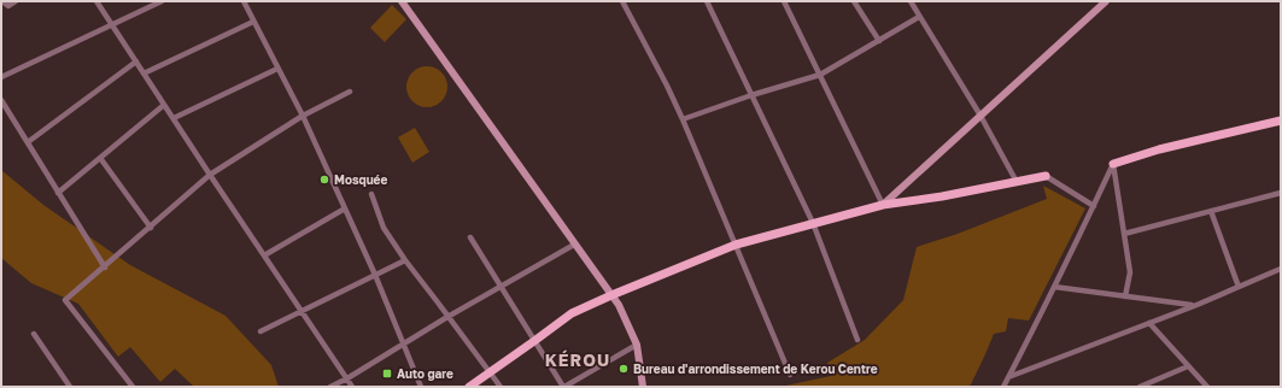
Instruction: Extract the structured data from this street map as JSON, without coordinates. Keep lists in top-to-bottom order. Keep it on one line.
{"districts":["KÉROU"],"places":{"other":["Mosquée","Bureau d'arrondissement de Kerou Centre"],"transit":["Auto gare"]}}
